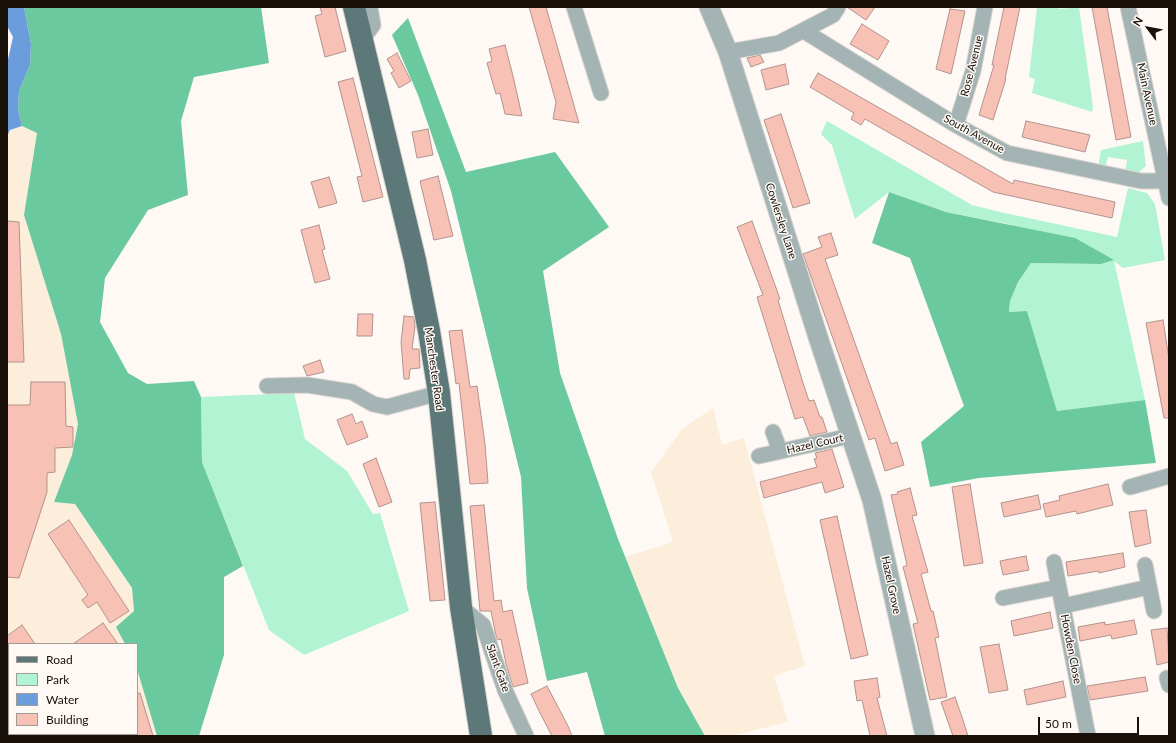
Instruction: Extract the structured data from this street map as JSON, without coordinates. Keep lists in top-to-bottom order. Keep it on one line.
{"streets":{"main road":["Manchester Road"],"street":["Rose Avenue","Main Avenue","South Avenue","Cowlersley Lane","Hazel Court","Hazel Grove","Howden Close","Slant Gate"]},"crossings":[["Rose Avenue","South Avenue"],["Main Avenue","South Avenue"],["Cowlersley Lane","Hazel Court"],["Cowlersley Lane","Hazel Grove"],["Manchester Road","Slant Gate"],["Hazel Court","Hazel Grove"]],"legend":["Road","Park","Water","Building"],"scale_bar":"50 m","north":"top left"}
